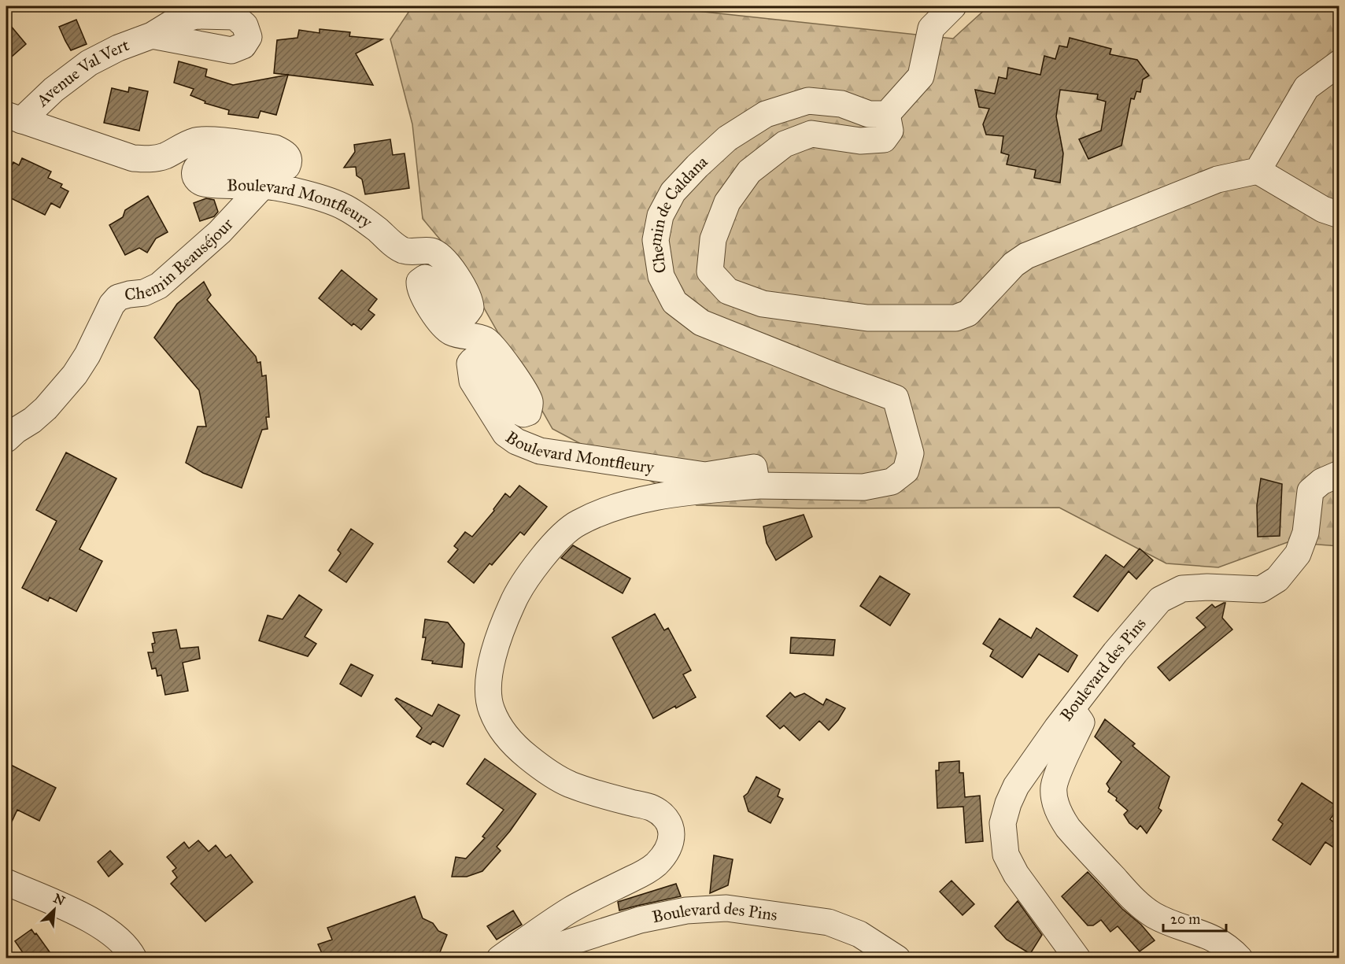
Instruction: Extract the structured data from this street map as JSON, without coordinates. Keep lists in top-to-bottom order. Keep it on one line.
{"streets":{"street":["Avenue Val Vert","Boulevard Montfleury","Chemin de Caldana","Chemin Beauséjour","Boulevard des Pins"]},"crossings":[["Avenue Val Vert","Boulevard Montfleury"],["Boulevard Montfleury","Chemin de Caldana"],["Boulevard Montfleury","Chemin Beauséjour"]],"scale_bar":"20 m","north":"top right"}
